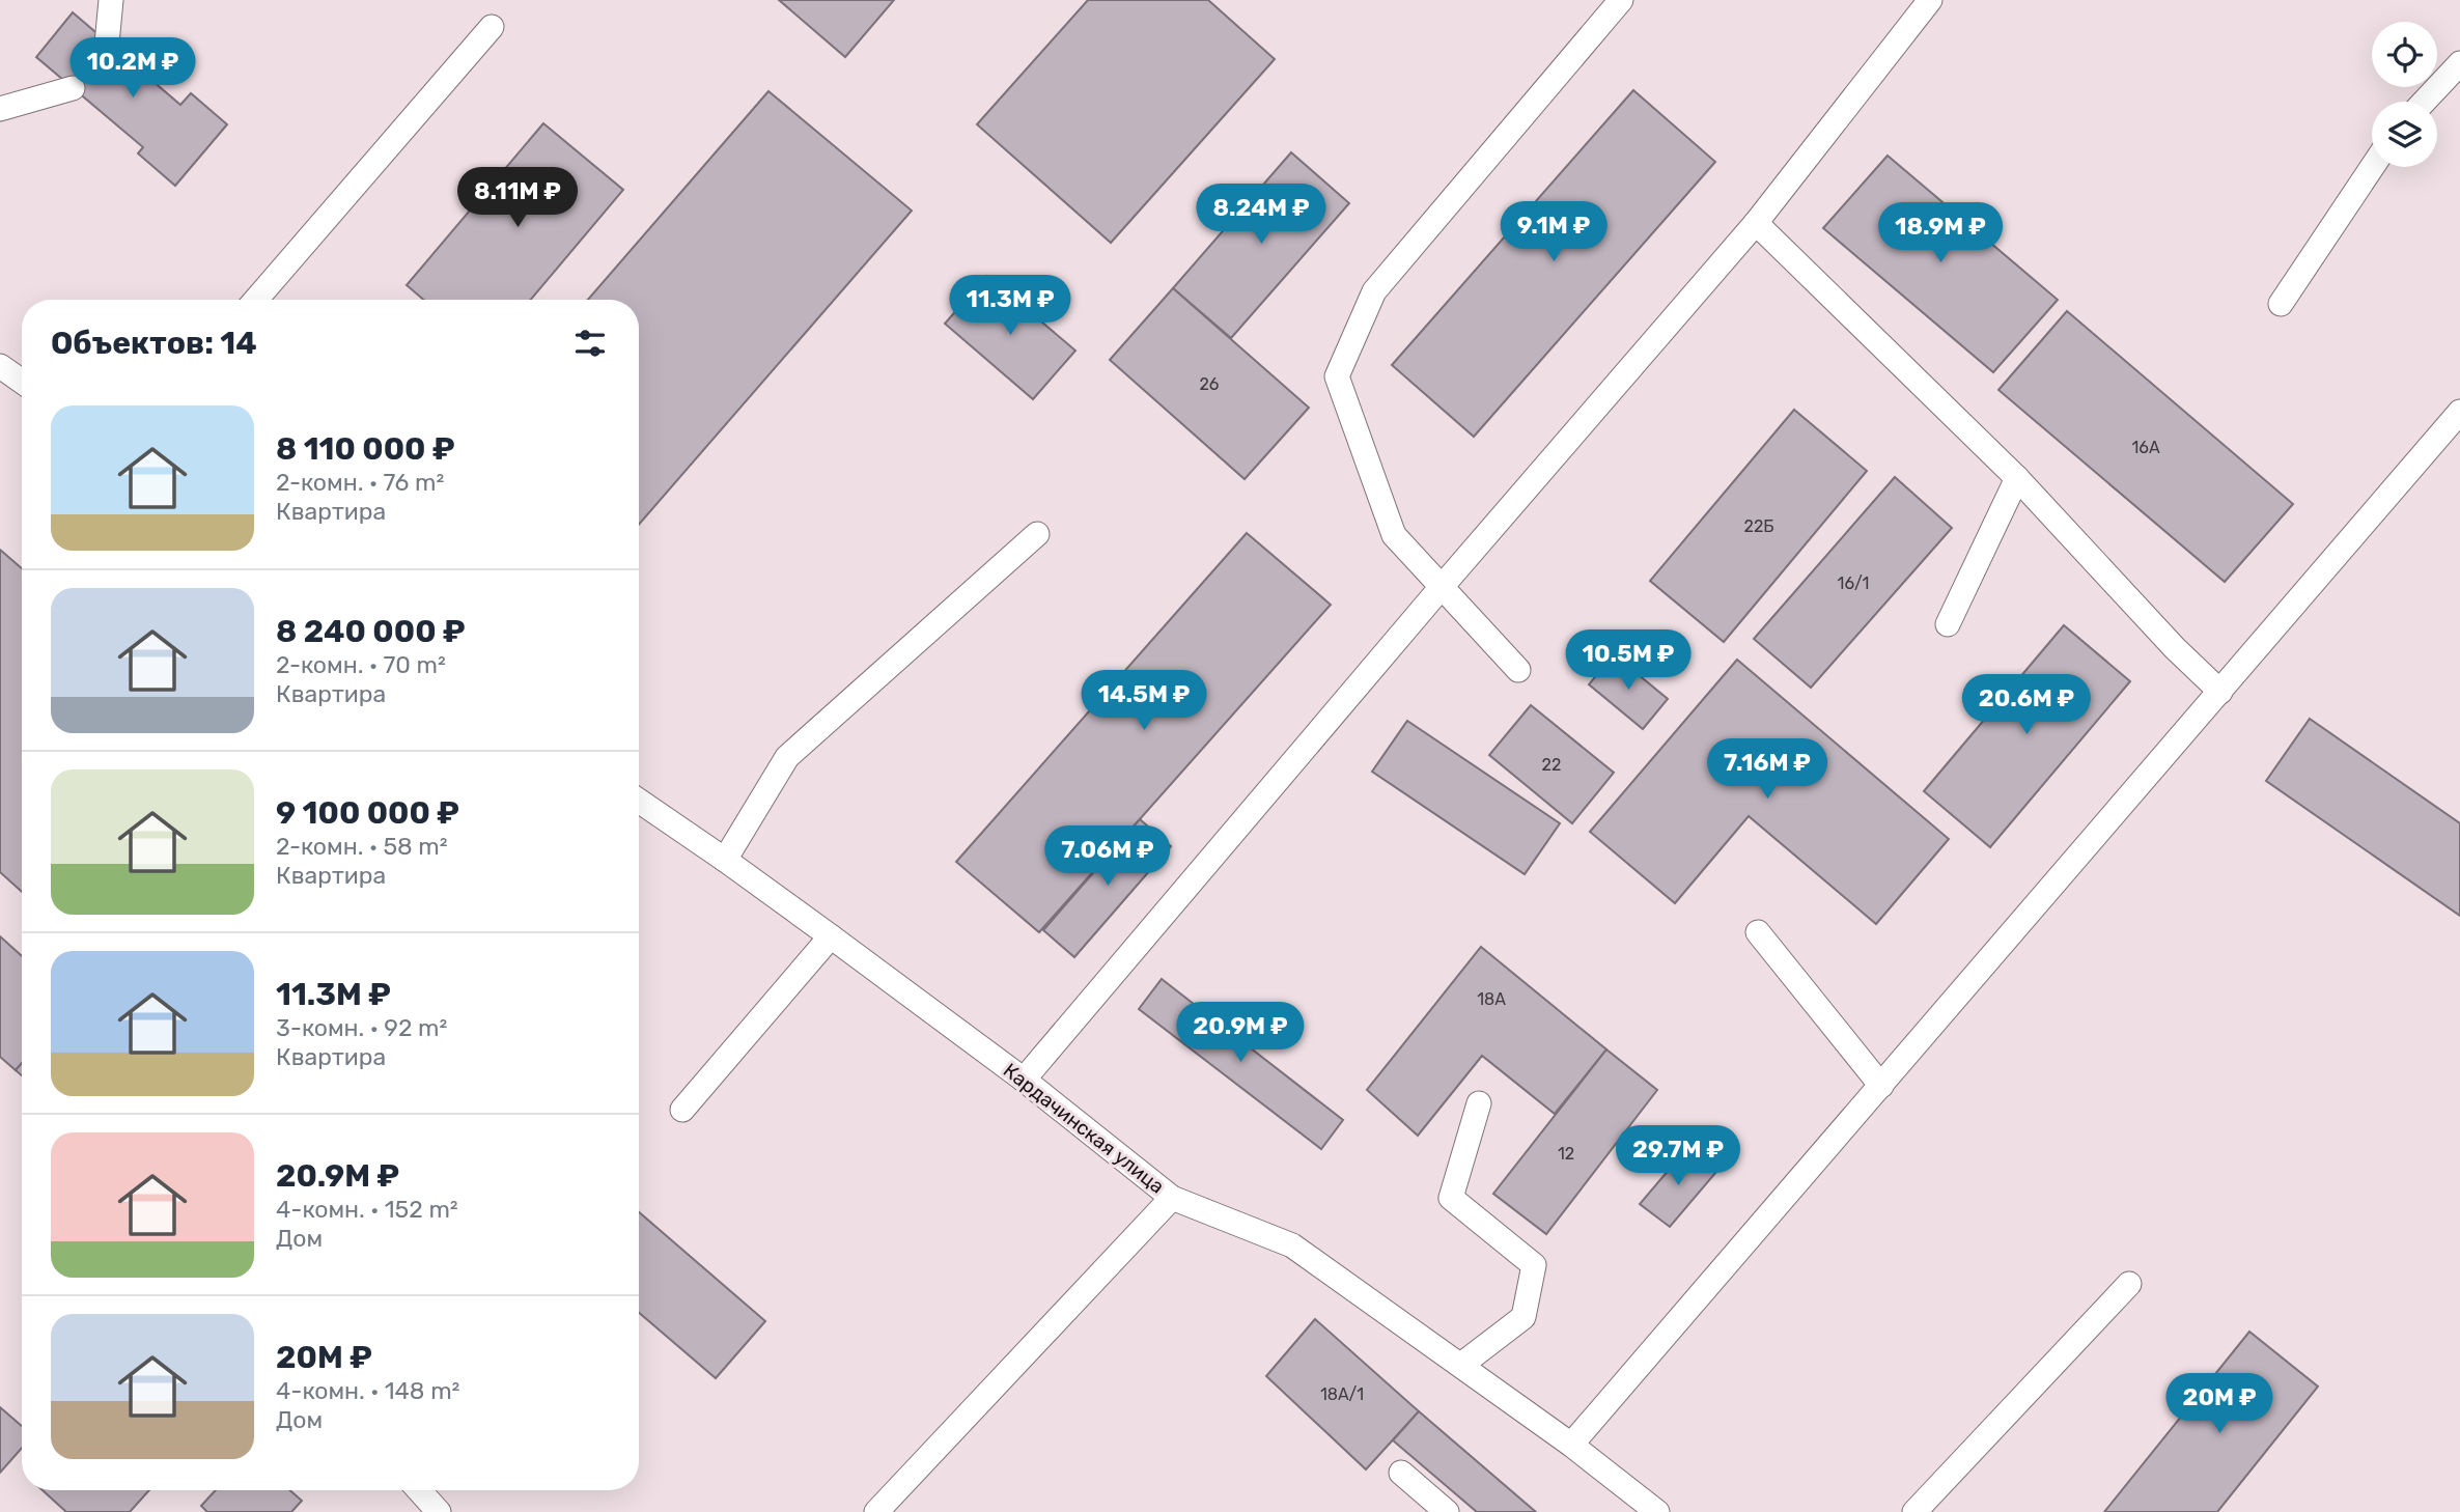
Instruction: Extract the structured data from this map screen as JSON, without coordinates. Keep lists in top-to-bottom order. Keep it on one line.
{"streets":{"lane":["Кардачинская улица"]},"house_numbers":["26","16А","22Б","16/1","22","18А","12","18А/1"],"page":{"price":["10.2M ₽","8.11M ₽","8.24M ₽","9.1M ₽","18.9M ₽","11.3M ₽","10.5M ₽","14.5M ₽","20.6M ₽","7.16M ₽","7.06M ₽","20.9M ₽","29.7M ₽","20M ₽"],"heading":"Объектов: 14","list":[{"name":"8 110 000 ₽","note":"2-комн. · 76 m² · Квартира"},{"name":"8 240 000 ₽","note":"2-комн. · 70 m² · Квартира"},{"name":"9 100 000 ₽","note":"2-комн. · 58 m² · Квартира"},{"name":"11.3M ₽","note":"3-комн. · 92 m² · Квартира"},{"name":"20.9M ₽","note":"4-комн. · 152 m² · Дом"},{"name":"20M ₽","note":"4-комн. · 148 m² · Дом"}]}}
